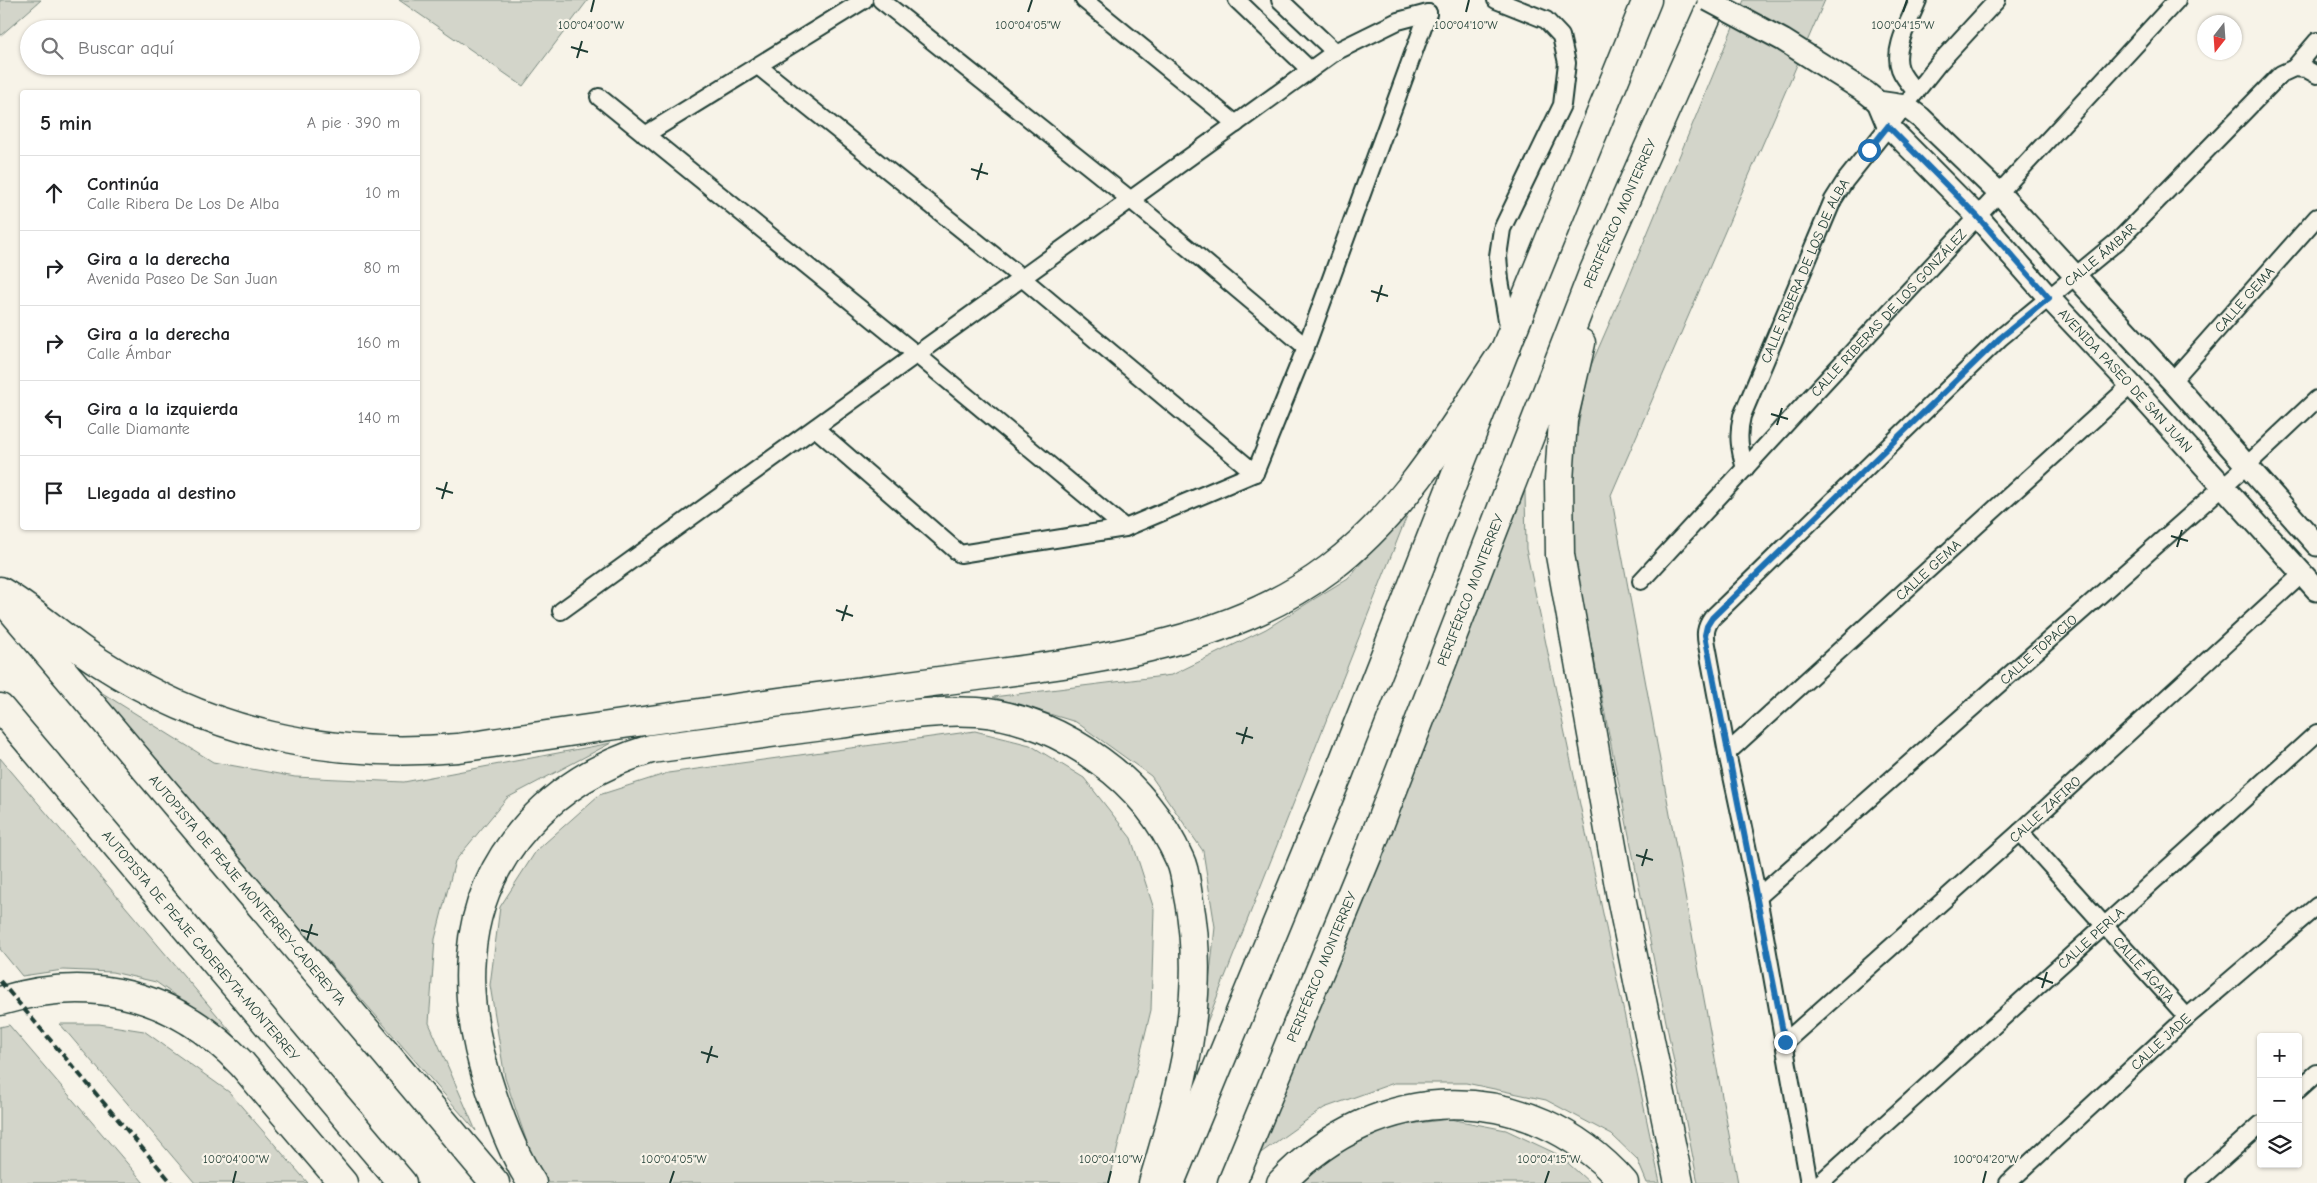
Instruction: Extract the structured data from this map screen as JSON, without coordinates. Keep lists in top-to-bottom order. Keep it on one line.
{"streets":{"highway":["PERIFÉRICO MONTERREY","AUTOPISTA DE PEAJE MONTERREY-CADEREYTA","AUTOPISTA DE PEAJE CADEREYTA-MONTERREY"],"street":["CALLE ÁMBAR","CALLE RIBERA DE LOS DE ALBA","CALLE GEMA","CALLE RIBERAS DE LOS GONZÁLEZ","AVENIDA PASEO DE SAN JUAN","CALLE TOPACIO","CALLE ZAFIRO","CALLE PERLA","CALLE ÁGATA","CALLE JADE"]},"crossings":[["CALLE ÁMBAR","CALLE GEMA"],["CALLE ÁMBAR","AVENIDA PASEO DE SAN JUAN"],["CALLE RIBERA DE LOS DE ALBA","CALLE RIBERAS DE LOS GONZÁLEZ"],["CALLE RIBERA DE LOS DE ALBA","AVENIDA PASEO DE SAN JUAN"],["CALLE GEMA","AVENIDA PASEO DE SAN JUAN"],["CALLE RIBERAS DE LOS GONZÁLEZ","AVENIDA PASEO DE SAN JUAN"],["AVENIDA PASEO DE SAN JUAN","CALLE TOPACIO"],["AVENIDA PASEO DE SAN JUAN","CALLE ZAFIRO"],["CALLE ZAFIRO","CALLE ÁGATA"],["CALLE PERLA","CALLE ÁGATA"],["CALLE ÁGATA","CALLE JADE"]],"north":"bottom","page":{"search":"Buscar aquí","heading":["5 min","A pie · 390 m"],"list":[["Continúa","Calle Ribera De Los De Alba","10 m"],["Gira a la derecha","Avenida Paseo De San Juan","80 m"],["Gira a la derecha","Calle Ámbar","160 m"],["Gira a la izquierda","Calle Diamante","140 m"],"Llegada al destino"],"map_buttons":["+","−"]},"coordinates":["100°04'00\"W","100°04'05\"W","100°04'10\"W","100°04'15\"W","100°04'20\"W"]}
